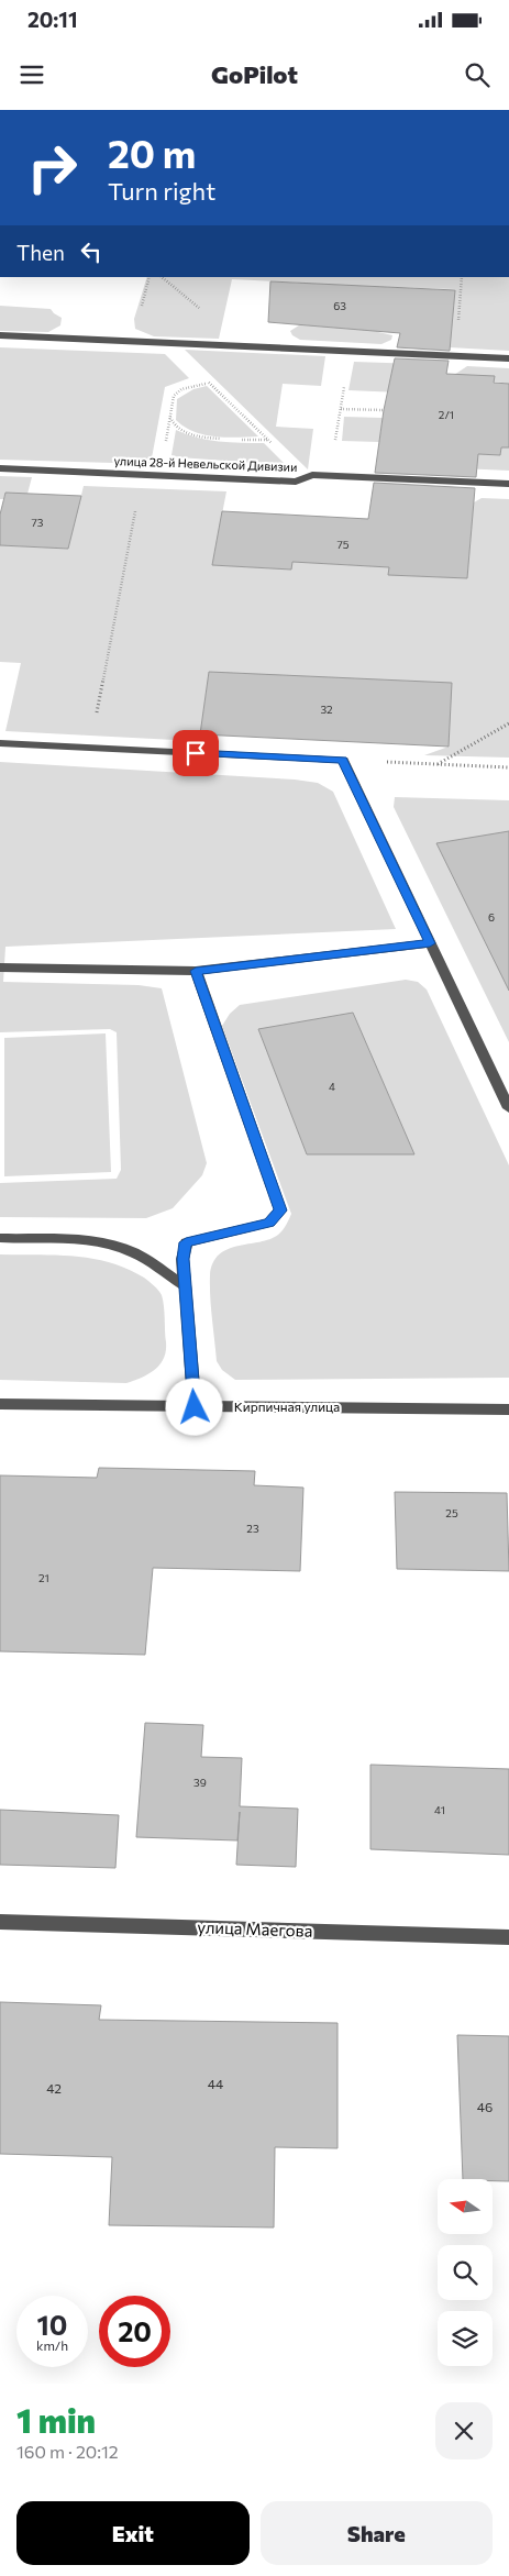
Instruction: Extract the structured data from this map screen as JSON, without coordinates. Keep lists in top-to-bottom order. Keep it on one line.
{"streets":{"street":["улица 28-й Невельской Дивизии","Кирпичная улица","улица Маегова"]},"house_numbers":["63","2/1","73","75","32","6","4","25","23","21","39","41","44","42","46"],"north":"left","page":{"status":"20:11","header":"GoPilot","turn":["20 m","Turn right"],"then":"Then","speed":"10 km/h","limit":"20","heading":["1 min","160 m · 20:12"],"buttons":["Exit","Share"]}}
